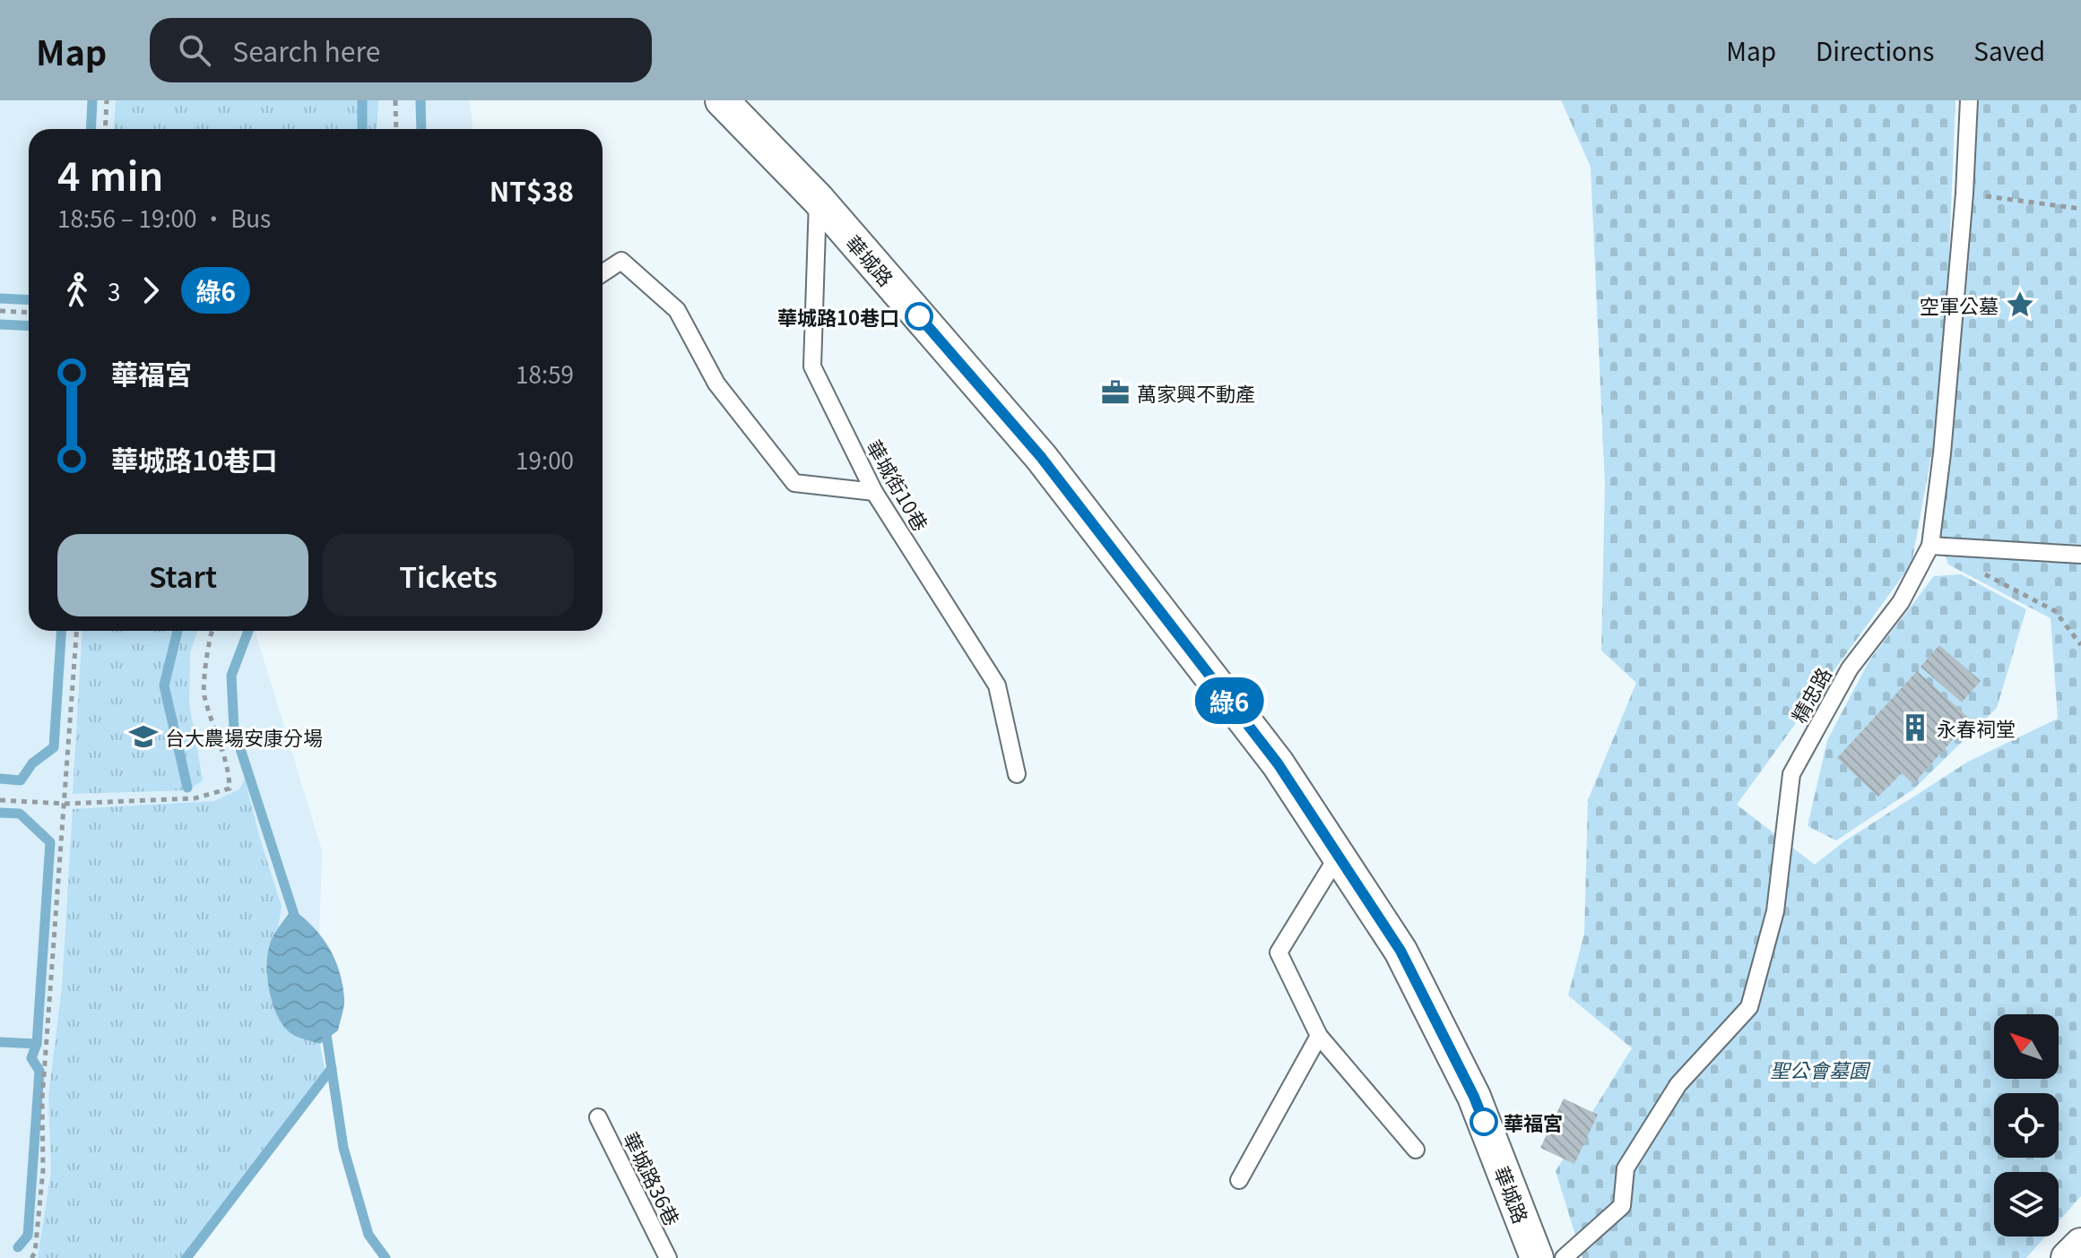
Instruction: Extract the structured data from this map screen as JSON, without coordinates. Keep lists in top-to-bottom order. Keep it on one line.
{"streets":{"street":["華城路"],"lane":["華城街10巷","精忠路","華城路36巷"]},"crossings":[["華城路","華城街10巷"]],"parks":["聖公會墓園"],"places":{"place":["空軍公墓"],"other":["華城路10巷口","華福宮"],"office":["萬家興不動產"],"building":["永春祠堂"],"school or university":["台大農場安康分場"]},"lines":["bus line 綠6"],"north":"top left","page":{"header":"Map","search":"Search here","nav":["Map","Directions","Saved"],"on_map":"綠6","heading":["4 min","18:56 – 19:00 · Bus","NT$38"],"legs":["3","綠6"],"list":[{"name":"華福宮","value":"18:59"},{"name":"華城路10巷口","value":"19:00"}],"buttons":["Start","Tickets"]}}
